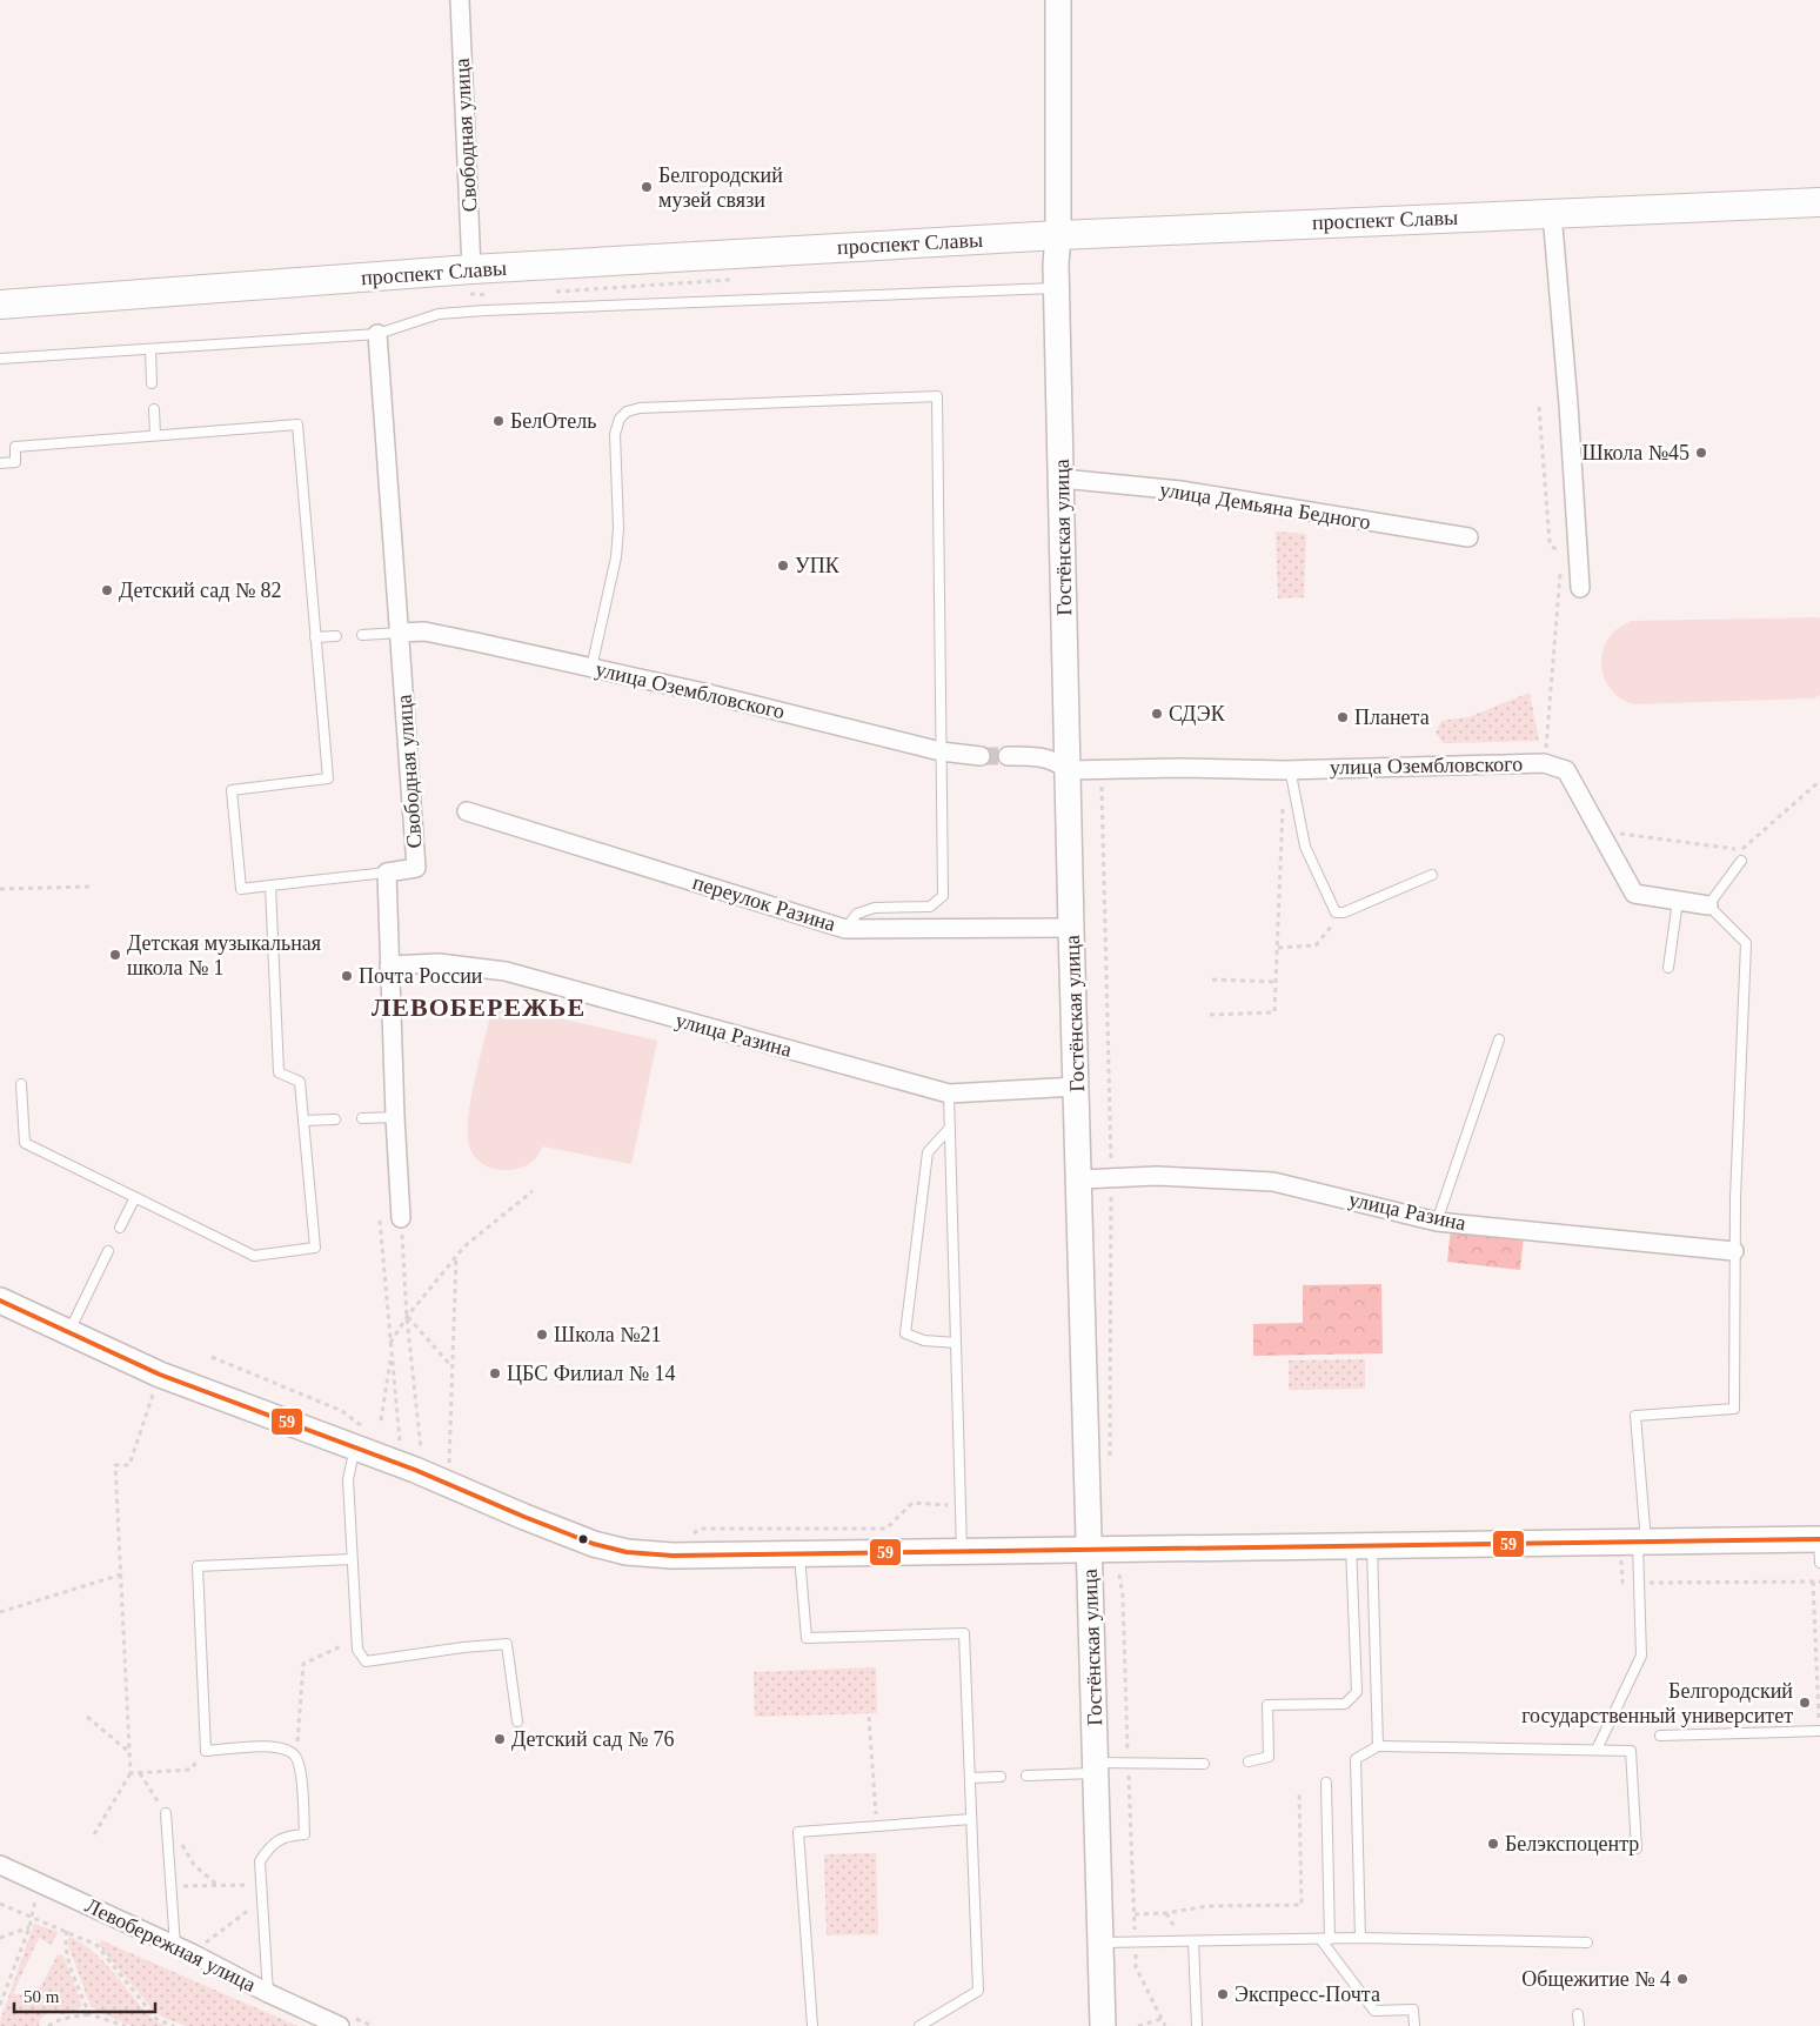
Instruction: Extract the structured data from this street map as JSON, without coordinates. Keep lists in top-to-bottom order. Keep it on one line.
{"streets":{"main road":["проспект Славы"],"street":["Свободная улица","улица Демьяна Бедного","Гостёнская улица","улица Озембловского","переулок Разина","улица Разина","Левобережная улица"]},"crossings":[["Свободная улица","проспект Славы"],["Свободная улица","улица Озембловского"],["Свободная улица","улица Разина"],["проспект Славы","Гостёнская улица"],["улица Демьяна Бедного","Гостёнская улица"],["Гостёнская улица","улица Озембловского"],["Гостёнская улица","переулок Разина"],["Гостёнская улица","улица Разина"]],"districts":["ЛЕВОБЕРЕЖЬЕ"],"places":["Белгородский музей связи","БелОтель","Школа №45","УПК","Детский сад № 82","СДЭК","Планета","Детская музыкальная школа № 1","Почта России","Школа №21","ЦБС Филиал № 14","Белгородский государственный университет","Детский сад № 76","Белэкспоцентр","Общежитие № 4","Экспресс-Почта"],"lines":["transit line 59"],"scale_bar":"50 m"}
